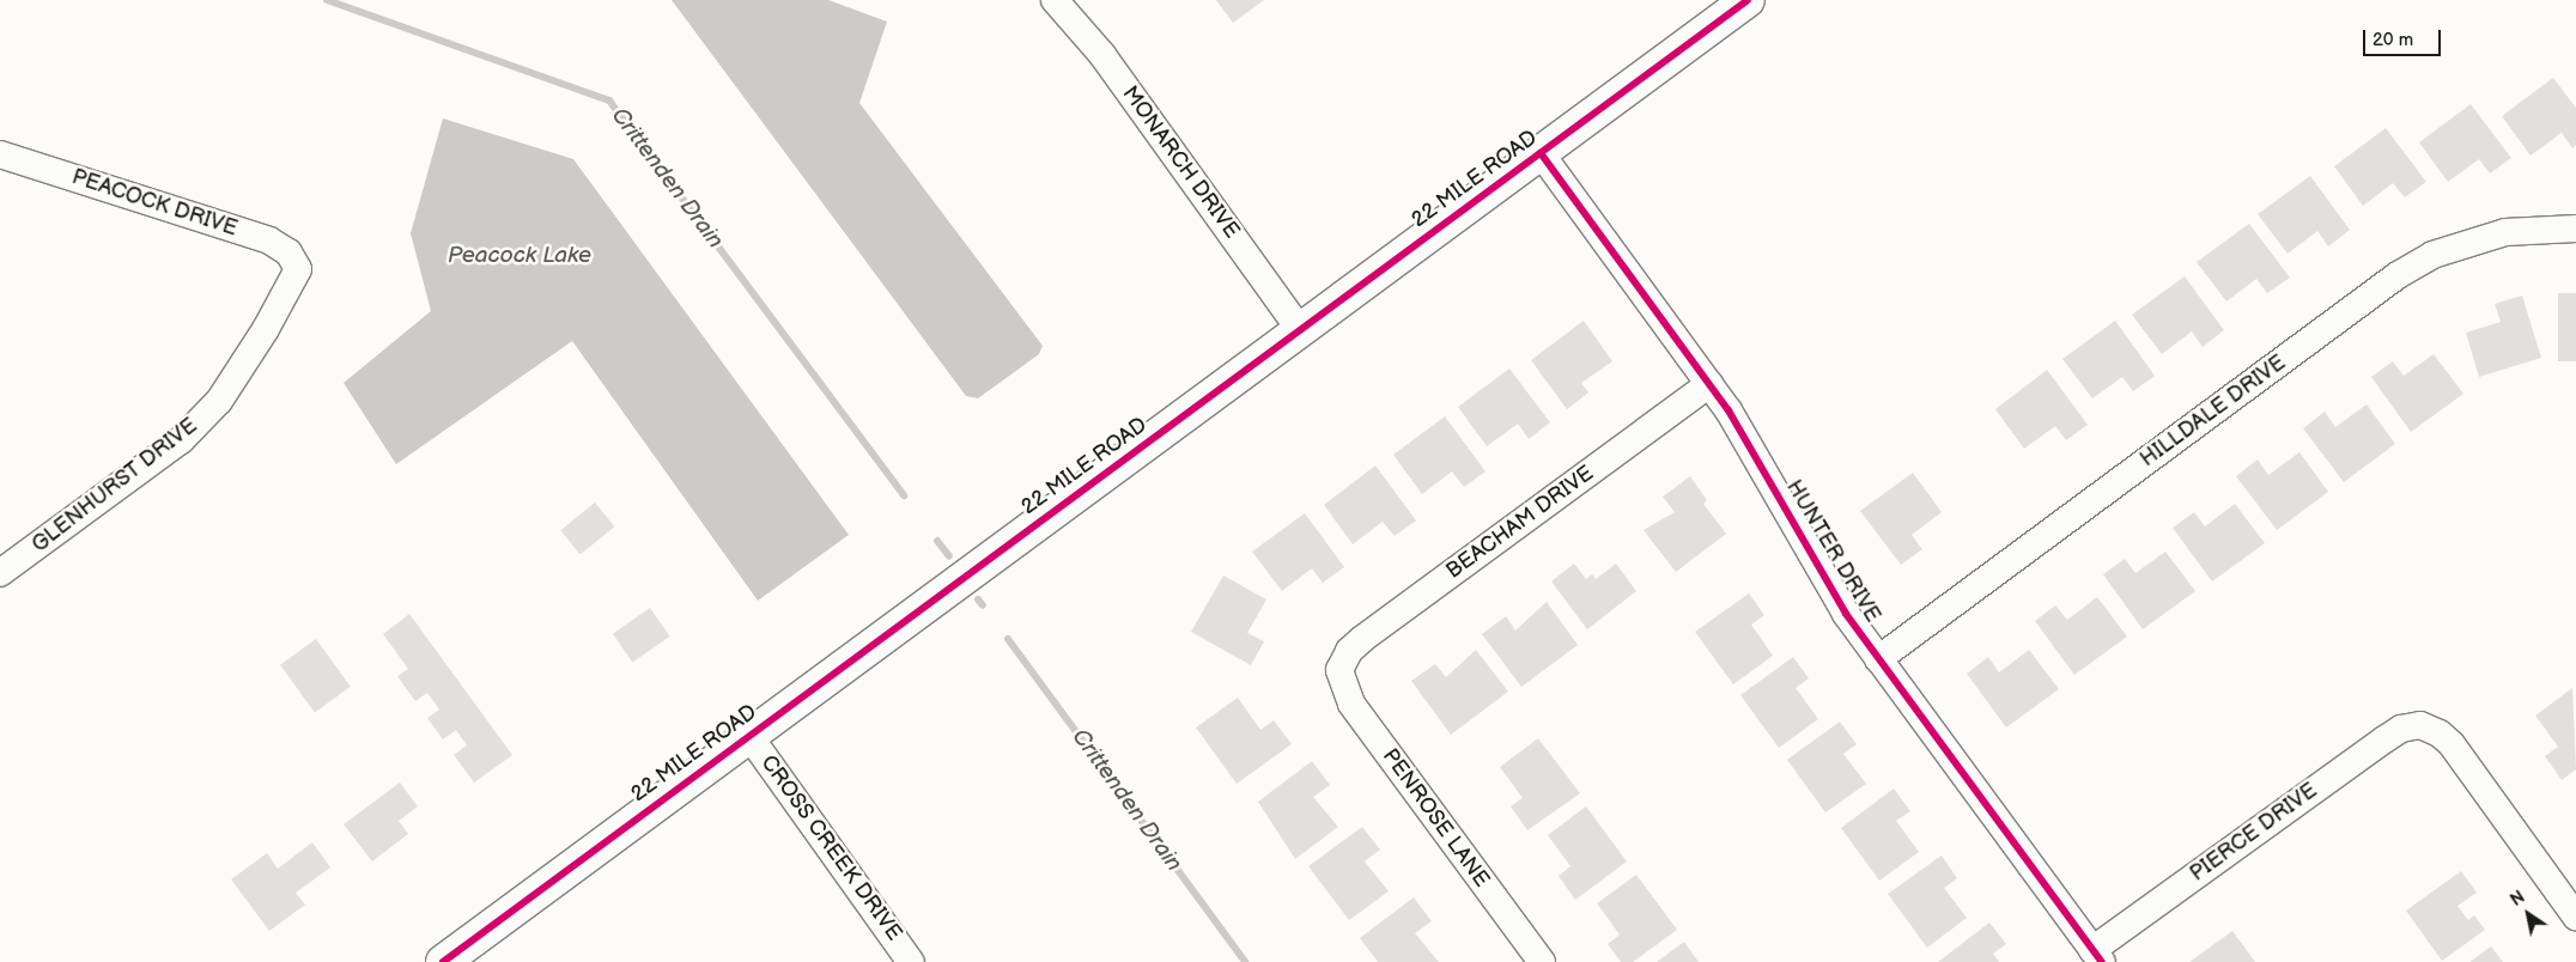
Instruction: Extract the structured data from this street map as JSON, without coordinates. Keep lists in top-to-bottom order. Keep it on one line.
{"streets":{"street":["MONARCH DRIVE","22 MILE ROAD","PEACOCK DRIVE","HILLDALE DRIVE","GLENHURST DRIVE","BEACHAM DRIVE","HUNTER DRIVE","PENROSE LANE","PIERCE DRIVE","CROSS CREEK DRIVE"]},"crossings":[["MONARCH DRIVE","22 MILE ROAD"],["22 MILE ROAD","HUNTER DRIVE"],["22 MILE ROAD","CROSS CREEK DRIVE"],["PEACOCK DRIVE","GLENHURST DRIVE"],["HILLDALE DRIVE","HUNTER DRIVE"],["BEACHAM DRIVE","HUNTER DRIVE"],["BEACHAM DRIVE","PENROSE LANE"],["HUNTER DRIVE","PIERCE DRIVE"]],"water":["Crittenden Drain","Peacock Lake"],"scale_bar":"20 m","north":"top left"}
